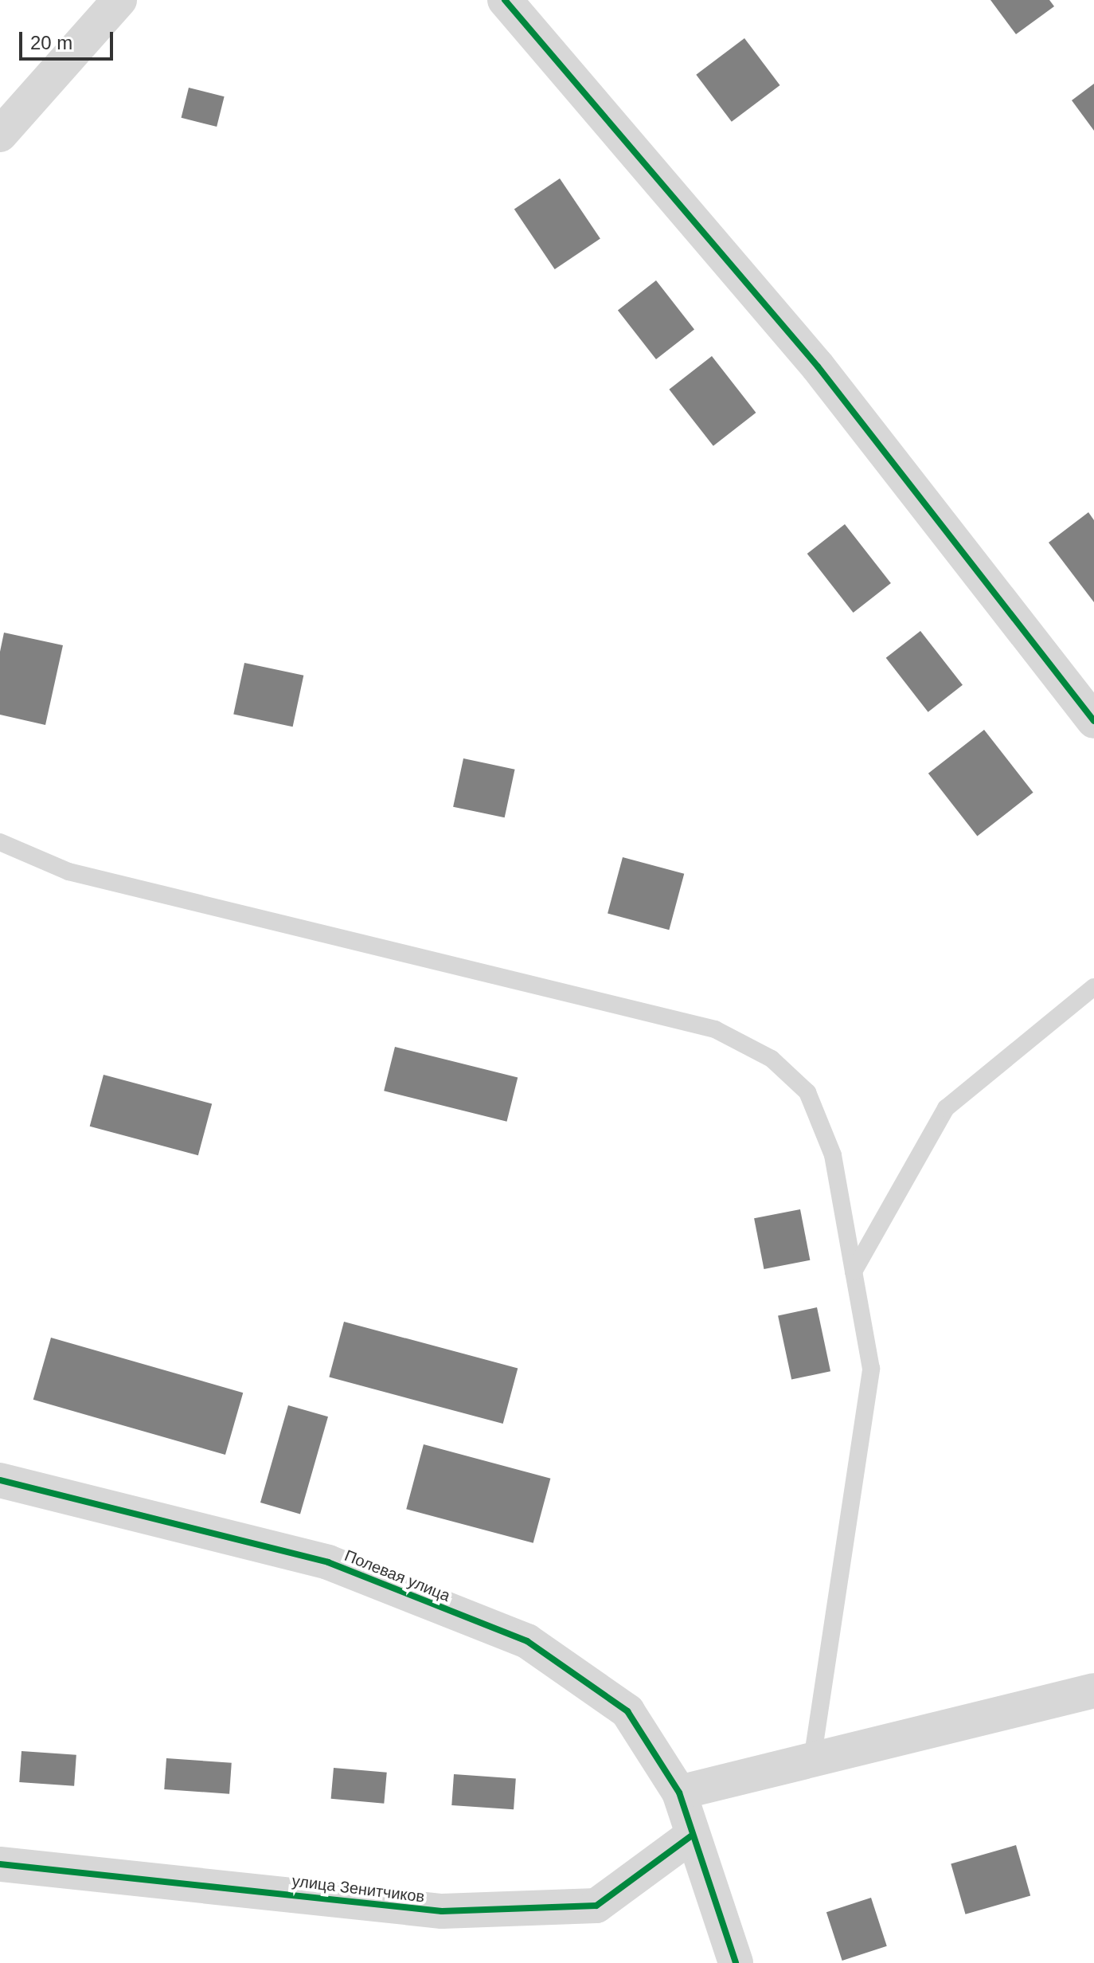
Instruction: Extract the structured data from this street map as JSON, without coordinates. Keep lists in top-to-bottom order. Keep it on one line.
{"streets":{"street":["Полевая улица","улица Зенитчиков"]},"crossings":[["Полевая улица","улица Зенитчиков"]],"scale_bar":"20 m"}
